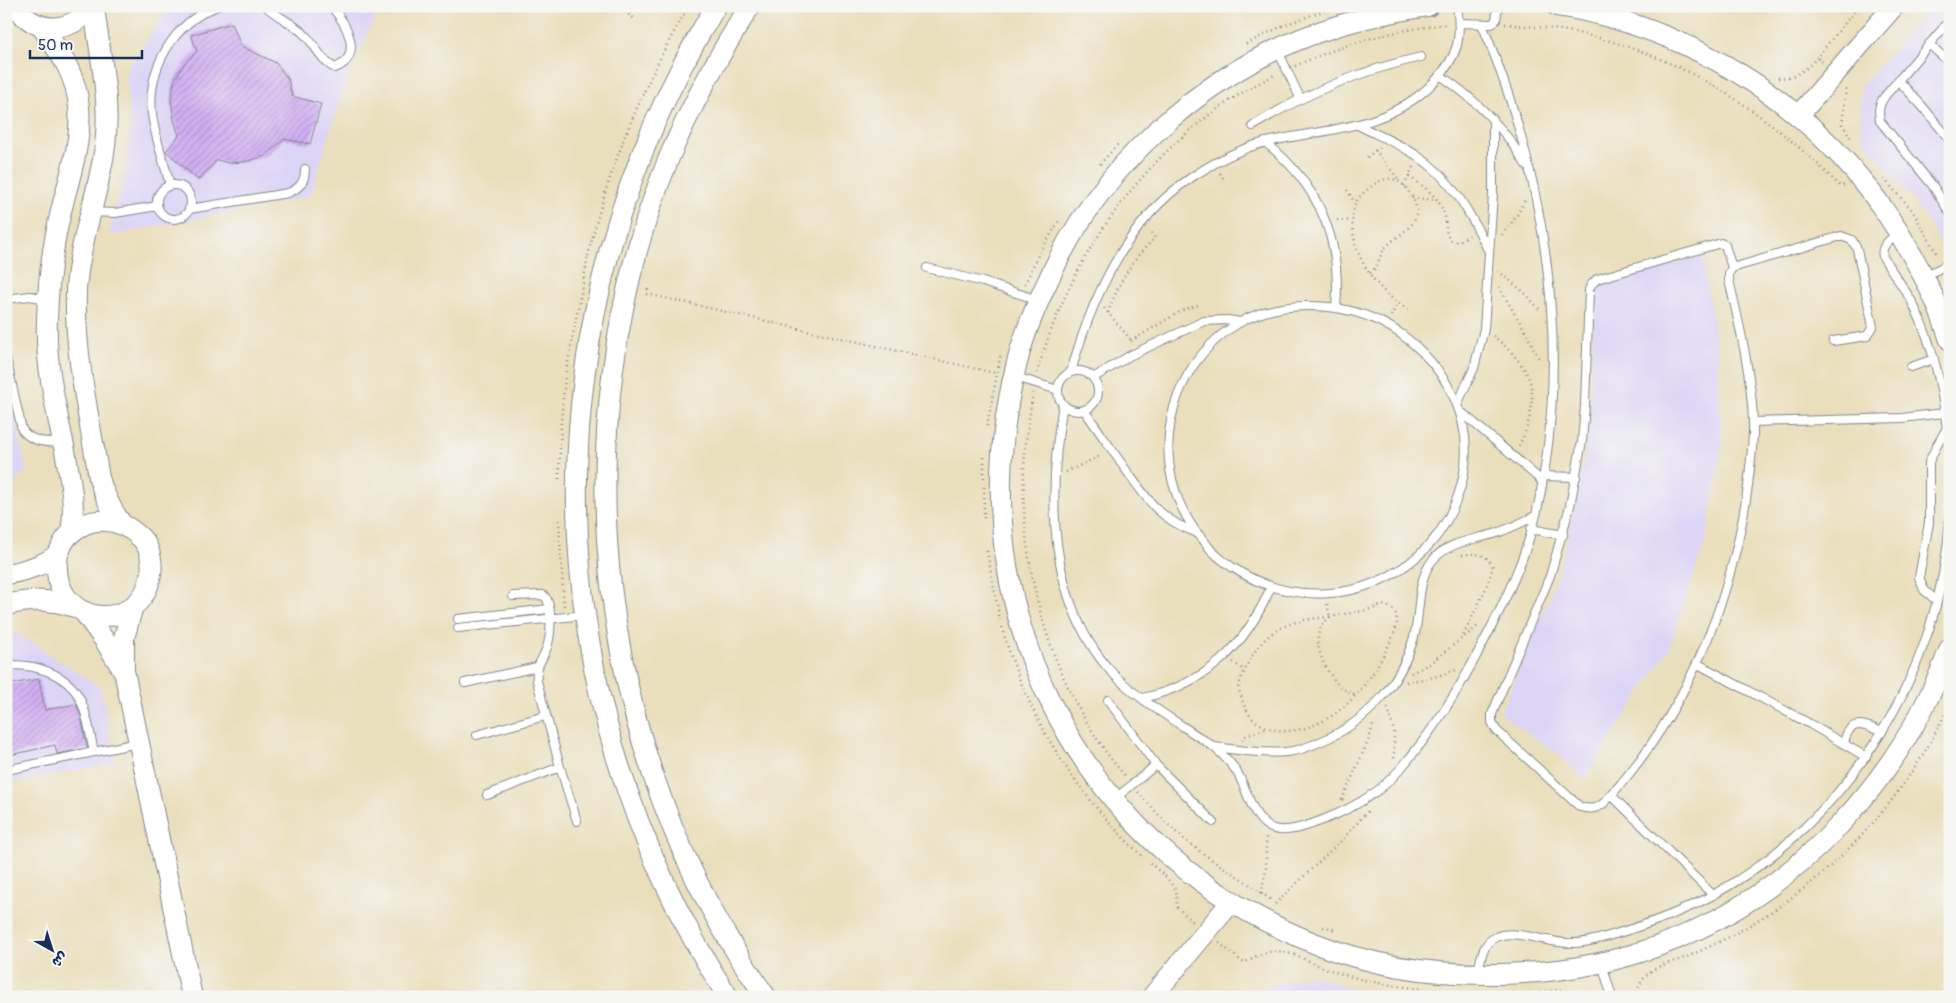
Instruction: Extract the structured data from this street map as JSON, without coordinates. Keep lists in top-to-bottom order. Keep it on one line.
{"scale_bar":"50 m","north":"bottom right"}
